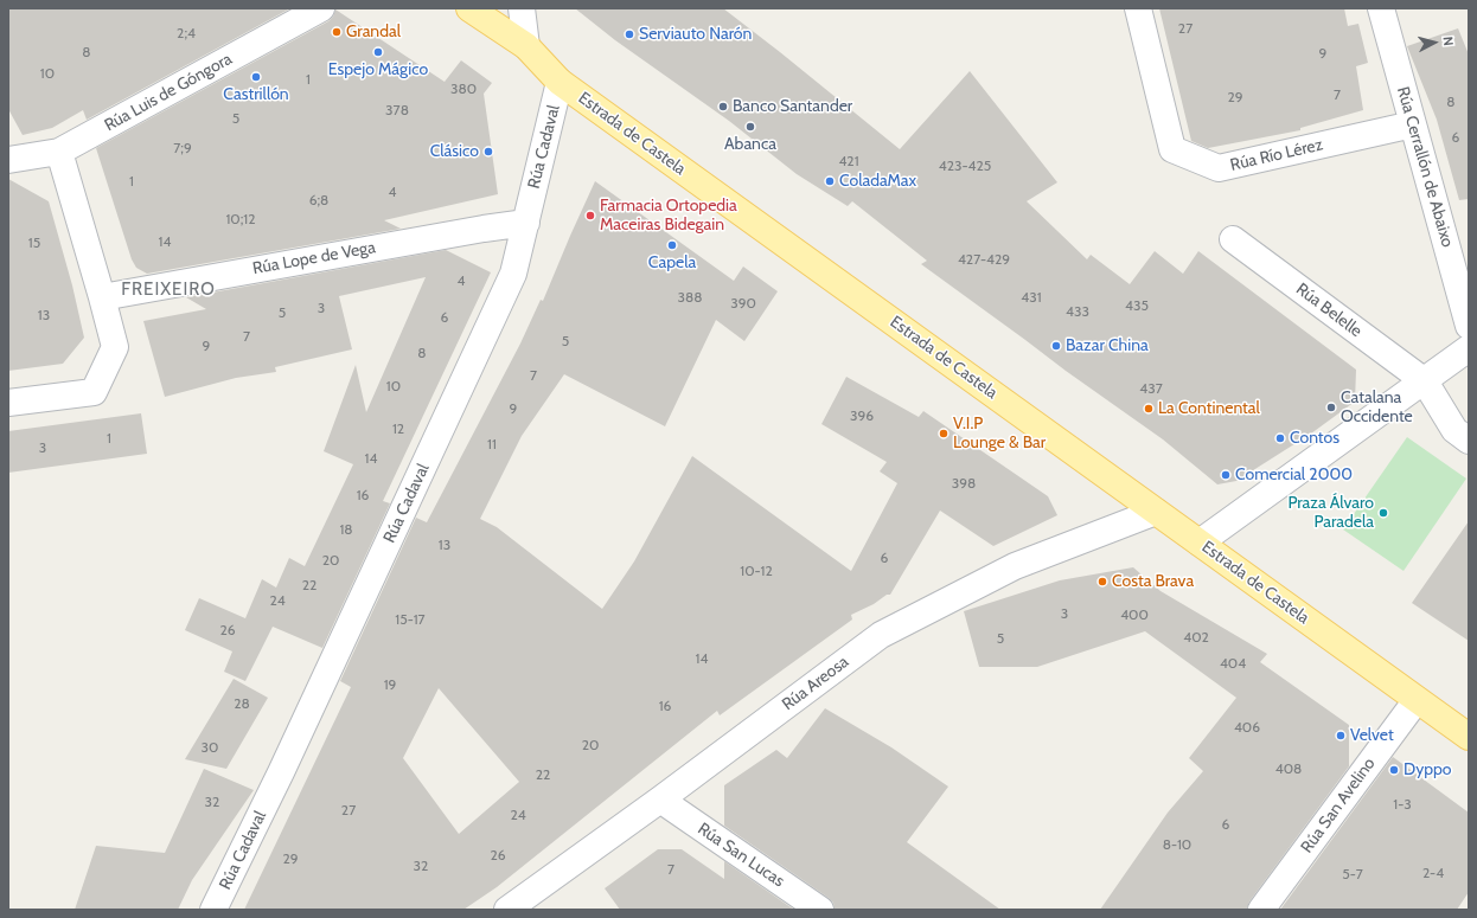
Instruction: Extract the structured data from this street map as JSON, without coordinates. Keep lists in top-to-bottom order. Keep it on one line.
{"streets":{"main road":["Estrada de Castela"],"street":["Rúa Luis de Góngora","Rúa Cadaval","Rúa Río Lérez","Rúa Cerrallón de Abaixo","Rúa Lope de Vega","Rúa Belelle","Rúa Areosa","Rúa San Avelino","Rúa San Lucas"]},"crossings":[["Estrada de Castela","Rúa Cadaval"],["Estrada de Castela","Rúa Areosa"],["Estrada de Castela","Rúa San Avelino"],["Rúa Cadaval","Rúa Lope de Vega"],["Rúa Río Lérez","Rúa Cerrallón de Abaixo"],["Rúa Areosa","Rúa San Lucas"]],"districts":["FREIXEIRO"],"places":["Grandal","Serviauto Narón","Espejo Mágico","Castrillón","Banco Santander","Abanca","Clásico","ColadaMax","Farmacia Ortopedia Maceiras Bidegain","Capela","Bazar China","Catalana Occidente","La Continental","V.I.P Lounge & Bar","Contos","Comercial 2000","Praza Álvaro Paradela","Costa Brava","Velvet","Dyppo"],"house_numbers":["27","2;4","8","9","10","1","380","7","29","8","378","5","6","7;9","421","423-425","1","4","6;8","10;12","14","15","427-429","4","388","431","390","435","3","433","5","13","6","7","5","9","8","7","10","437","9","396","12","1","11","3","14","398","16","18","13","6","20","10-12","22","24","3","400","15-17","26","402","5","14","404","19","28","16","406","20","30","408","22","32","1-3","27","24","6","8-10","26","29","32","7","2-4","5-7"],"north":"right"}
